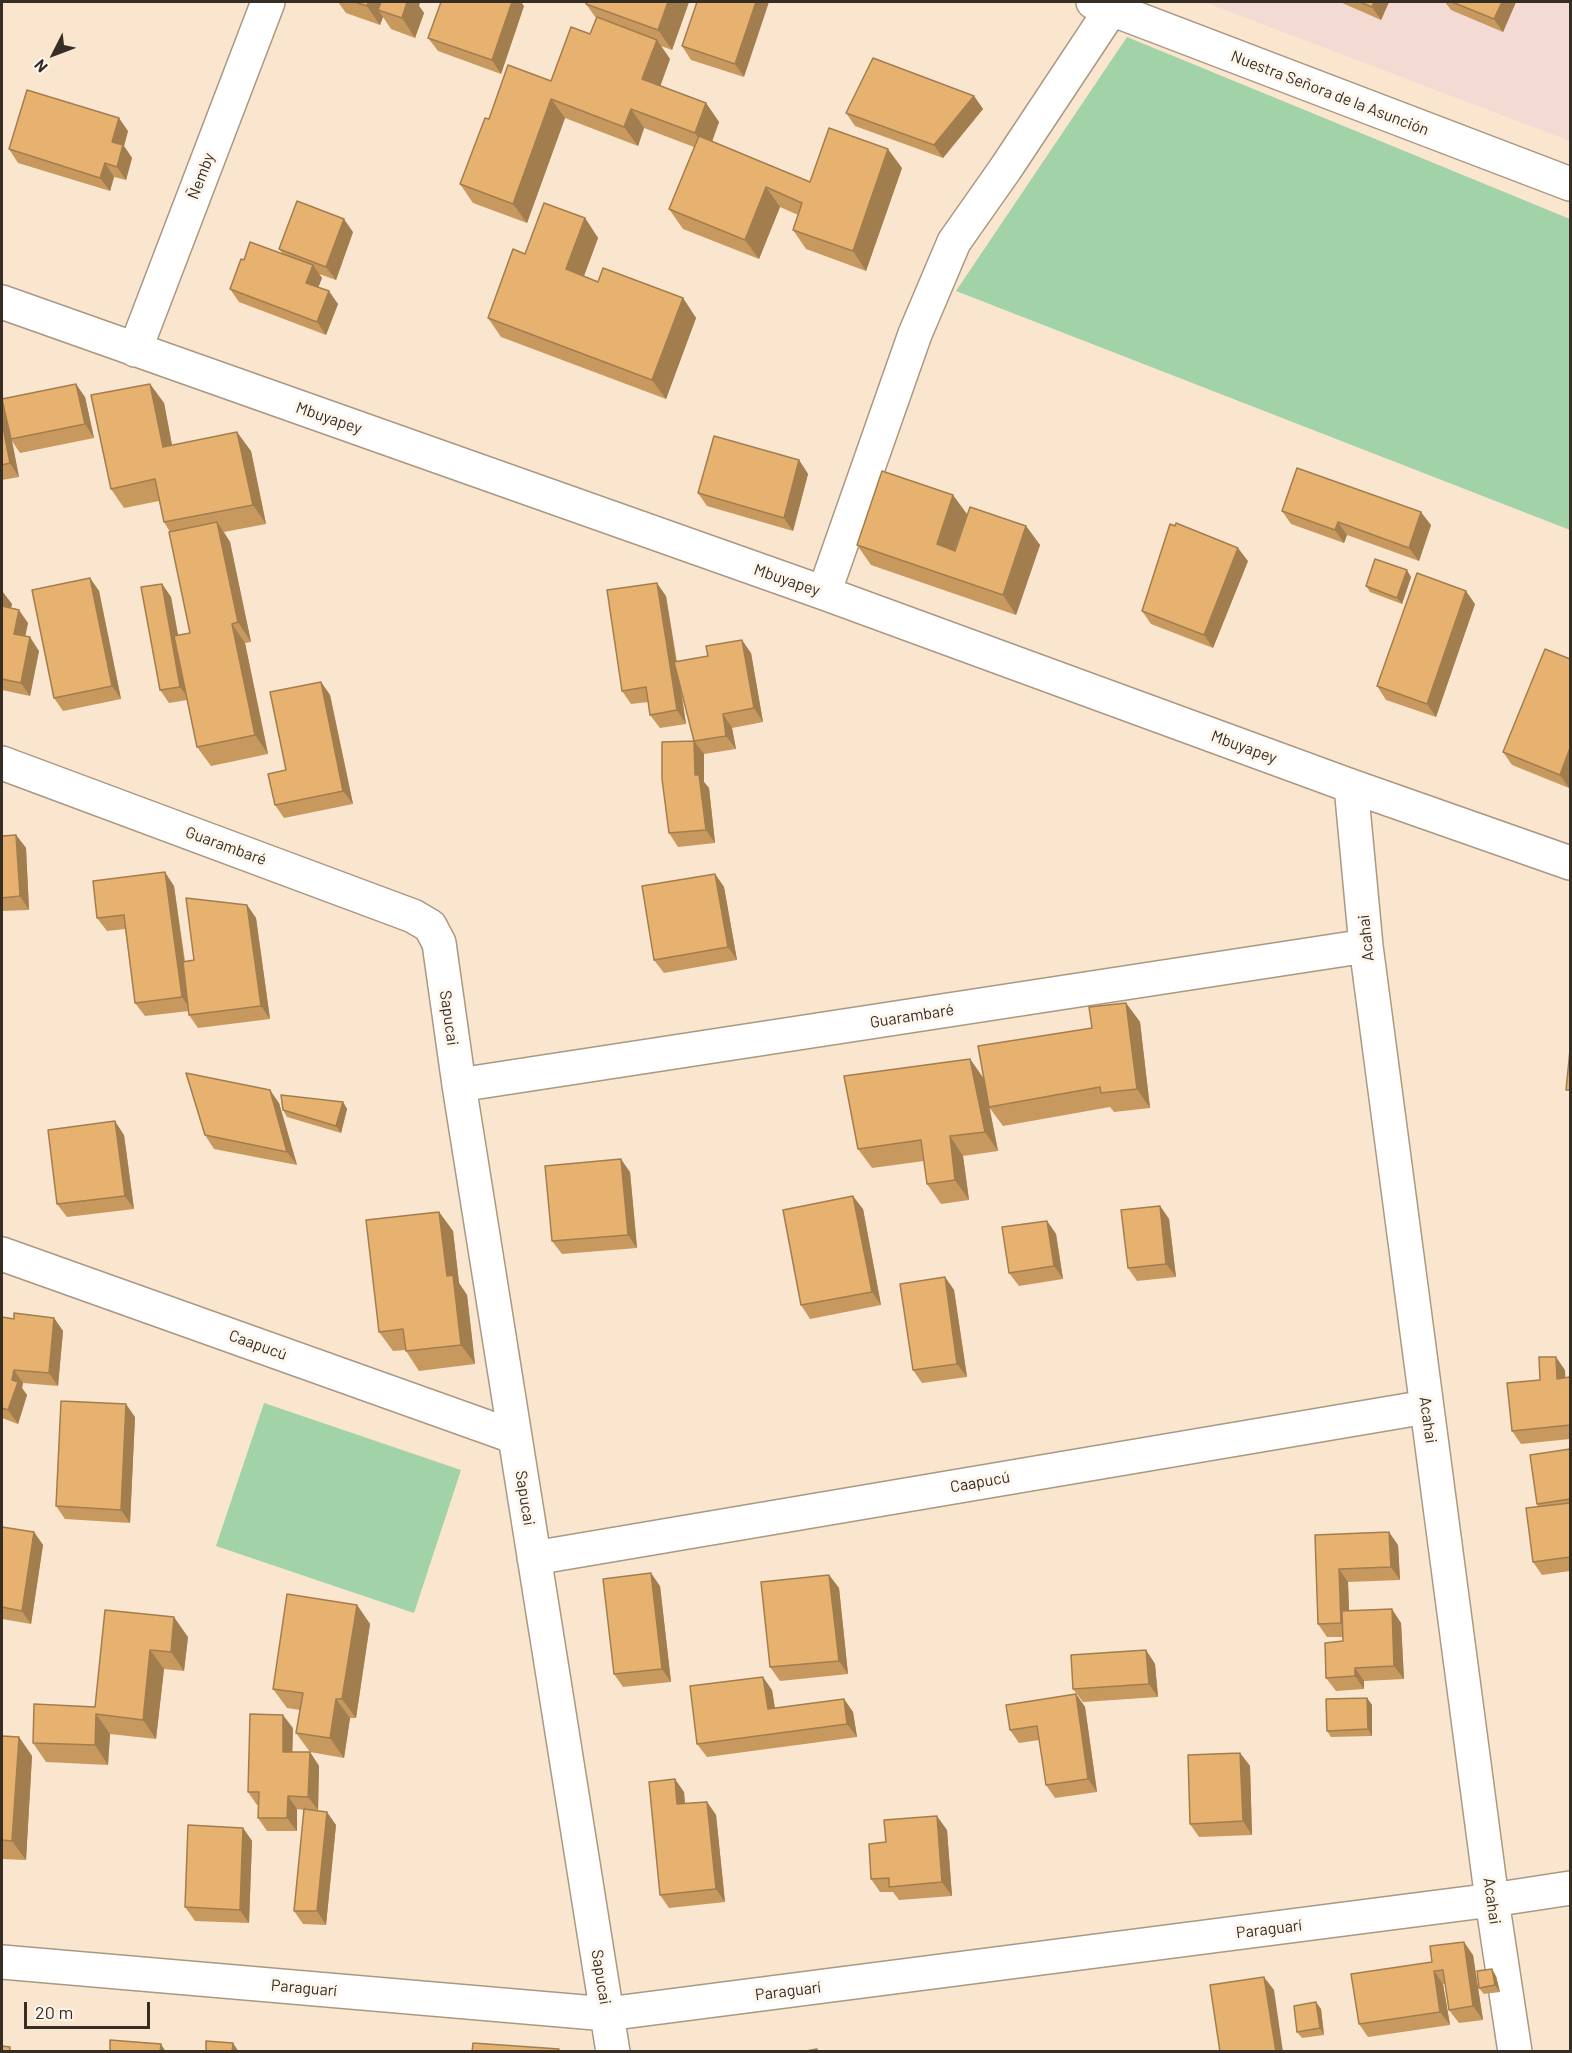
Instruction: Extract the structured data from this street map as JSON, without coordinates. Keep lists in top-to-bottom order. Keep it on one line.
{"streets":{"street":["Nuestra Señora de la Asunción","Ñemby","Mbuyapey","Guarambaré","Acahai","Sapucai","Caapucú","Paraguarí"]},"crossings":[["Ñemby","Mbuyapey"],["Mbuyapey","Acahai"],["Guarambaré","Acahai"],["Guarambaré","Sapucai"],["Acahai","Caapucú"],["Acahai","Paraguarí"],["Sapucai","Caapucú"],["Sapucai","Paraguarí"]],"scale_bar":"20 m","north":"bottom left"}
